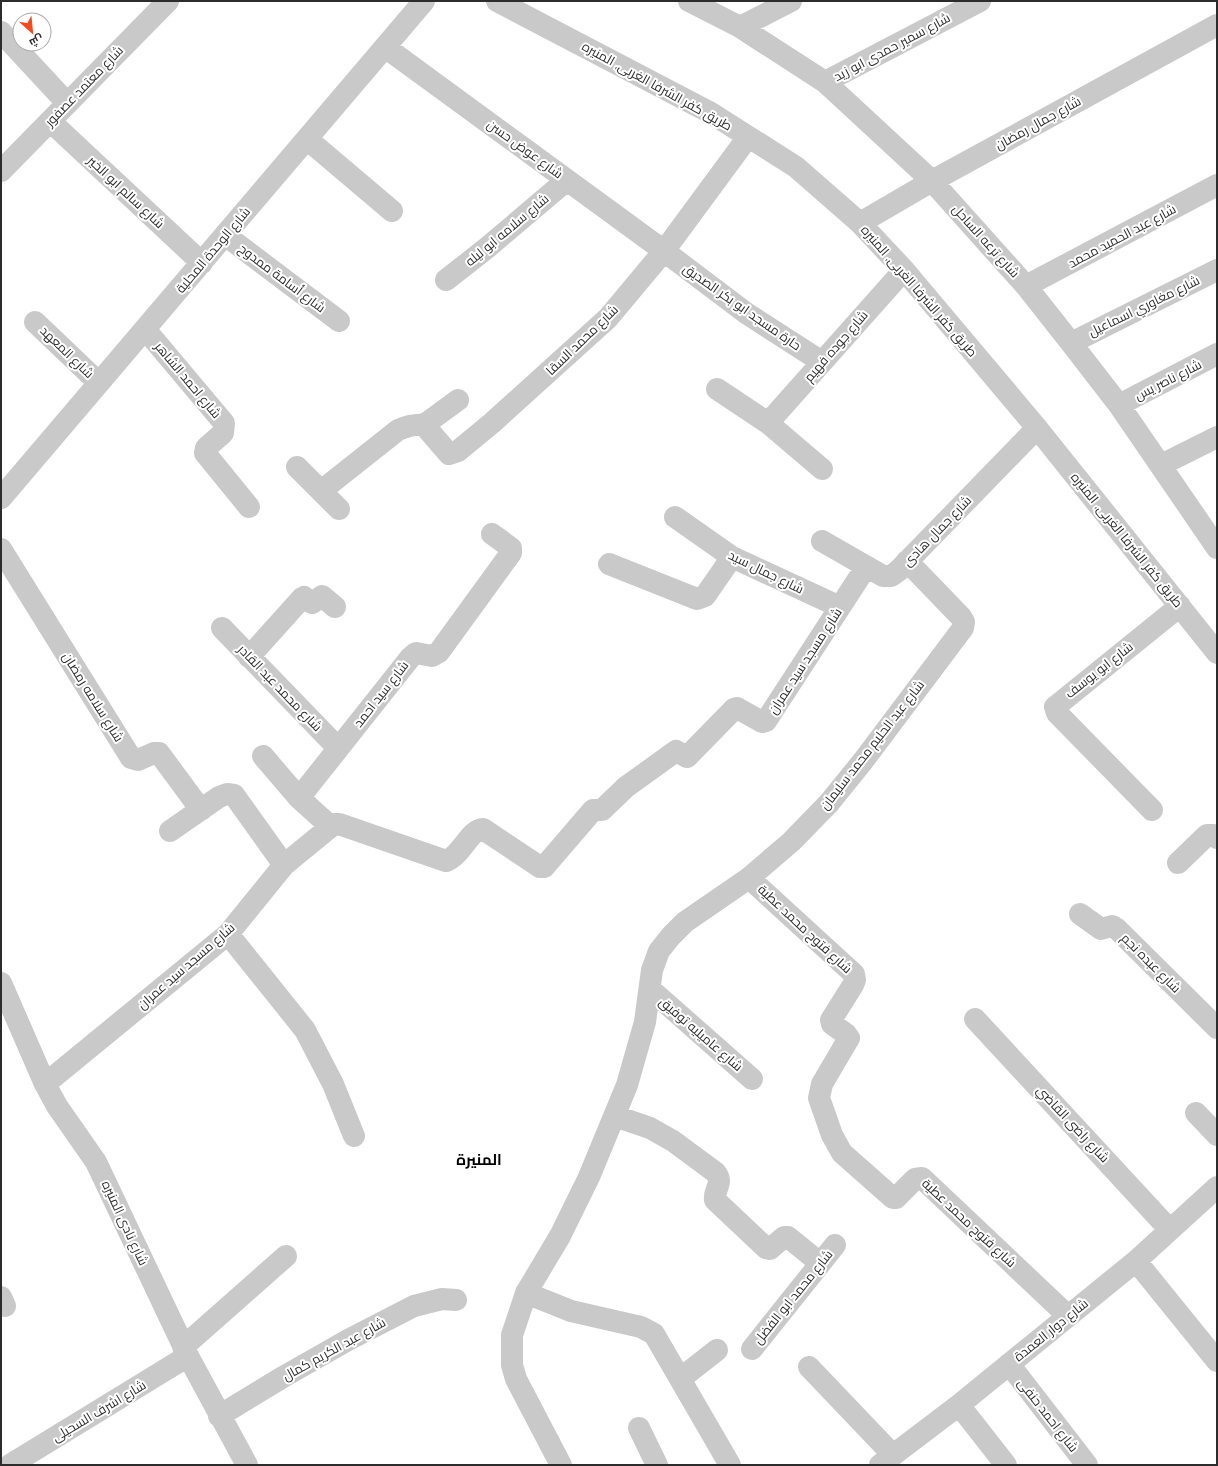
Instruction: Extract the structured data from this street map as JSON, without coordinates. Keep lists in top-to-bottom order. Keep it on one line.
{"streets":{"street":["شارع سمير حمدى ابو زيد","شارع معتمد عصفور","طريق كفر الشرفا الغربى, المنيره","شارع جمال رمضان","شارع عوض حسن","شارع سالم ابو الخير","شارع سلامه ابو ليله","شارع عبد الحميد محمد","شارع ترعه الساحل","شارع الوحدة المحلية","شارع أسامة ممدوح","شارع مغاوري اسماعيل","حارة مسجد ابو بكر الصديق","شارع محمد السقا","شارع جوده فهيم","شارع المعهد","شارع احمد الشاهر","شارع ناصر يس","شارع جمال هادى","شارع جمال سيد","شارع مسجد سيد عمران","شارع ابو يوسف","شارع محمد عبد القادر","شارع سيد احمد","شارع سلامه رمضان","شارع عبد الحليم محمد سليمان","شارع فتوح محمد عطية","شارع عبده نجم","شارع عاميليه توفيق","شارع راضى القاضي","شارع نادى المنيره","شارع محمد ابو الفضل","شارع دوار العمدة","شارع عبد الكريم كمال","شارع اشرف السحيلى","شارع احمد حنفى"]},"crossings":[["شارع سمير حمدى ابو زيد","شارع ترعه الساحل"],["شارع معتمد عصفور","شارع سالم ابو الخير"],["طريق كفر الشرفا الغربى, المنيره","شارع جمال رمضان"],["طريق كفر الشرفا الغربى, المنيره","شارع محمد السقا"],["طريق كفر الشرفا الغربى, المنيره","شارع جوده فهيم"],["طريق كفر الشرفا الغربى, المنيره","شارع جمال هادى"],["طريق كفر الشرفا الغربى, المنيره","شارع ابو يوسف"],["شارع جمال رمضان","شارع ترعه الساحل"],["شارع عوض حسن","شارع سلامه ابو ليله"],["شارع عوض حسن","شارع الوحدة المحلية"],["شارع عوض حسن","حارة مسجد ابو بكر الصديق"],["شارع عوض حسن","شارع محمد السقا"],["شارع سالم ابو الخير","شارع الوحدة المحلية"],["شارع عبد الحميد محمد","شارع ترعه الساحل"],["شارع ترعه الساحل","شارع مغاوري اسماعيل"],["شارع ترعه الساحل","شارع ناصر يس"],["شارع الوحدة المحلية","شارع أسامة ممدوح"],["شارع الوحدة المحلية","شارع المعهد"],["شارع الوحدة المحلية","شارع احمد الشاهر"],["حارة مسجد ابو بكر الصديق","شارع محمد السقا"],["حارة مسجد ابو بكر الصديق","شارع جوده فهيم"],["شارع جمال هادى","شارع مسجد سيد عمران"],["شارع جمال هادى","شارع عبد الحليم محمد سليمان"],["شارع جمال سيد","شارع مسجد سيد عمران"],["شارع مسجد سيد عمران","شارع نادى المنيره"],["شارع محمد عبد القادر","شارع سيد احمد"],["شارع عبد الحليم محمد سليمان","شارع فتوح محمد عطية"],["شارع عبد الحليم محمد سليمان","شارع عاميليه توفيق"],["شارع فتوح محمد عطية","شارع دوار العمدة"],["شارع راضى القاضي","شارع دوار العمدة"],["شارع نادى المنيره","شارع عبد الكريم كمال"],["شارع نادى المنيره","شارع اشرف السحيلى"],["شارع دوار العمدة","شارع احمد حنفى"]],"districts":["المنيرة"],"north":"bottom right"}
